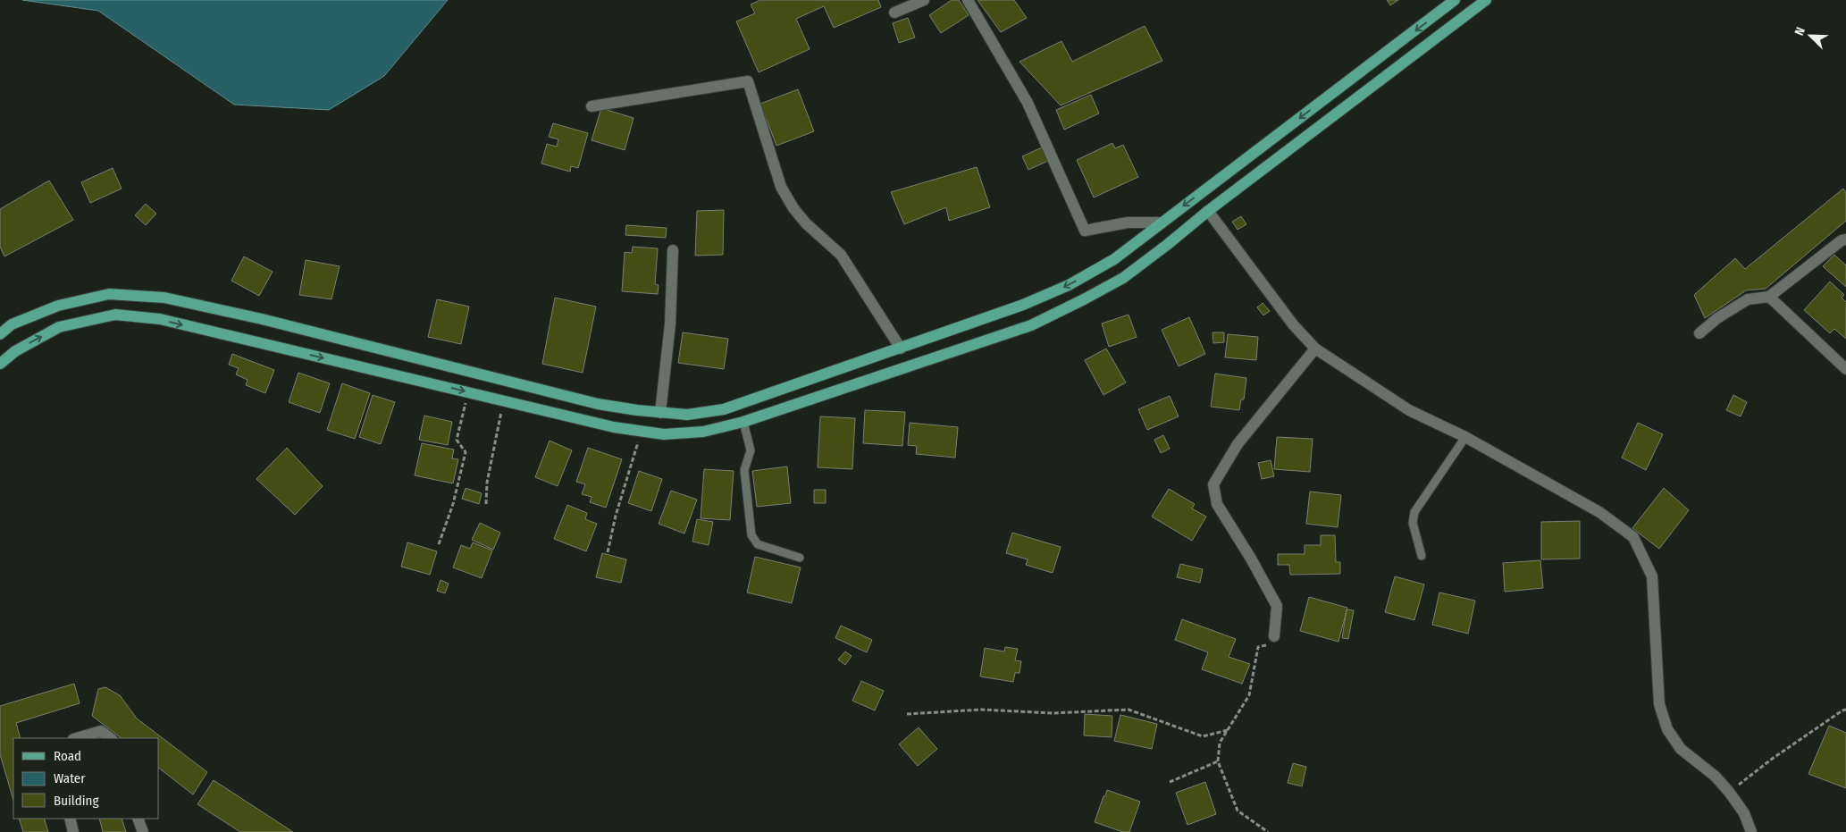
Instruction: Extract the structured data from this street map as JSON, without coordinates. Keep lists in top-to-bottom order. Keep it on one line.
{"legend":["Road","Water","Building"],"north":"top left"}
